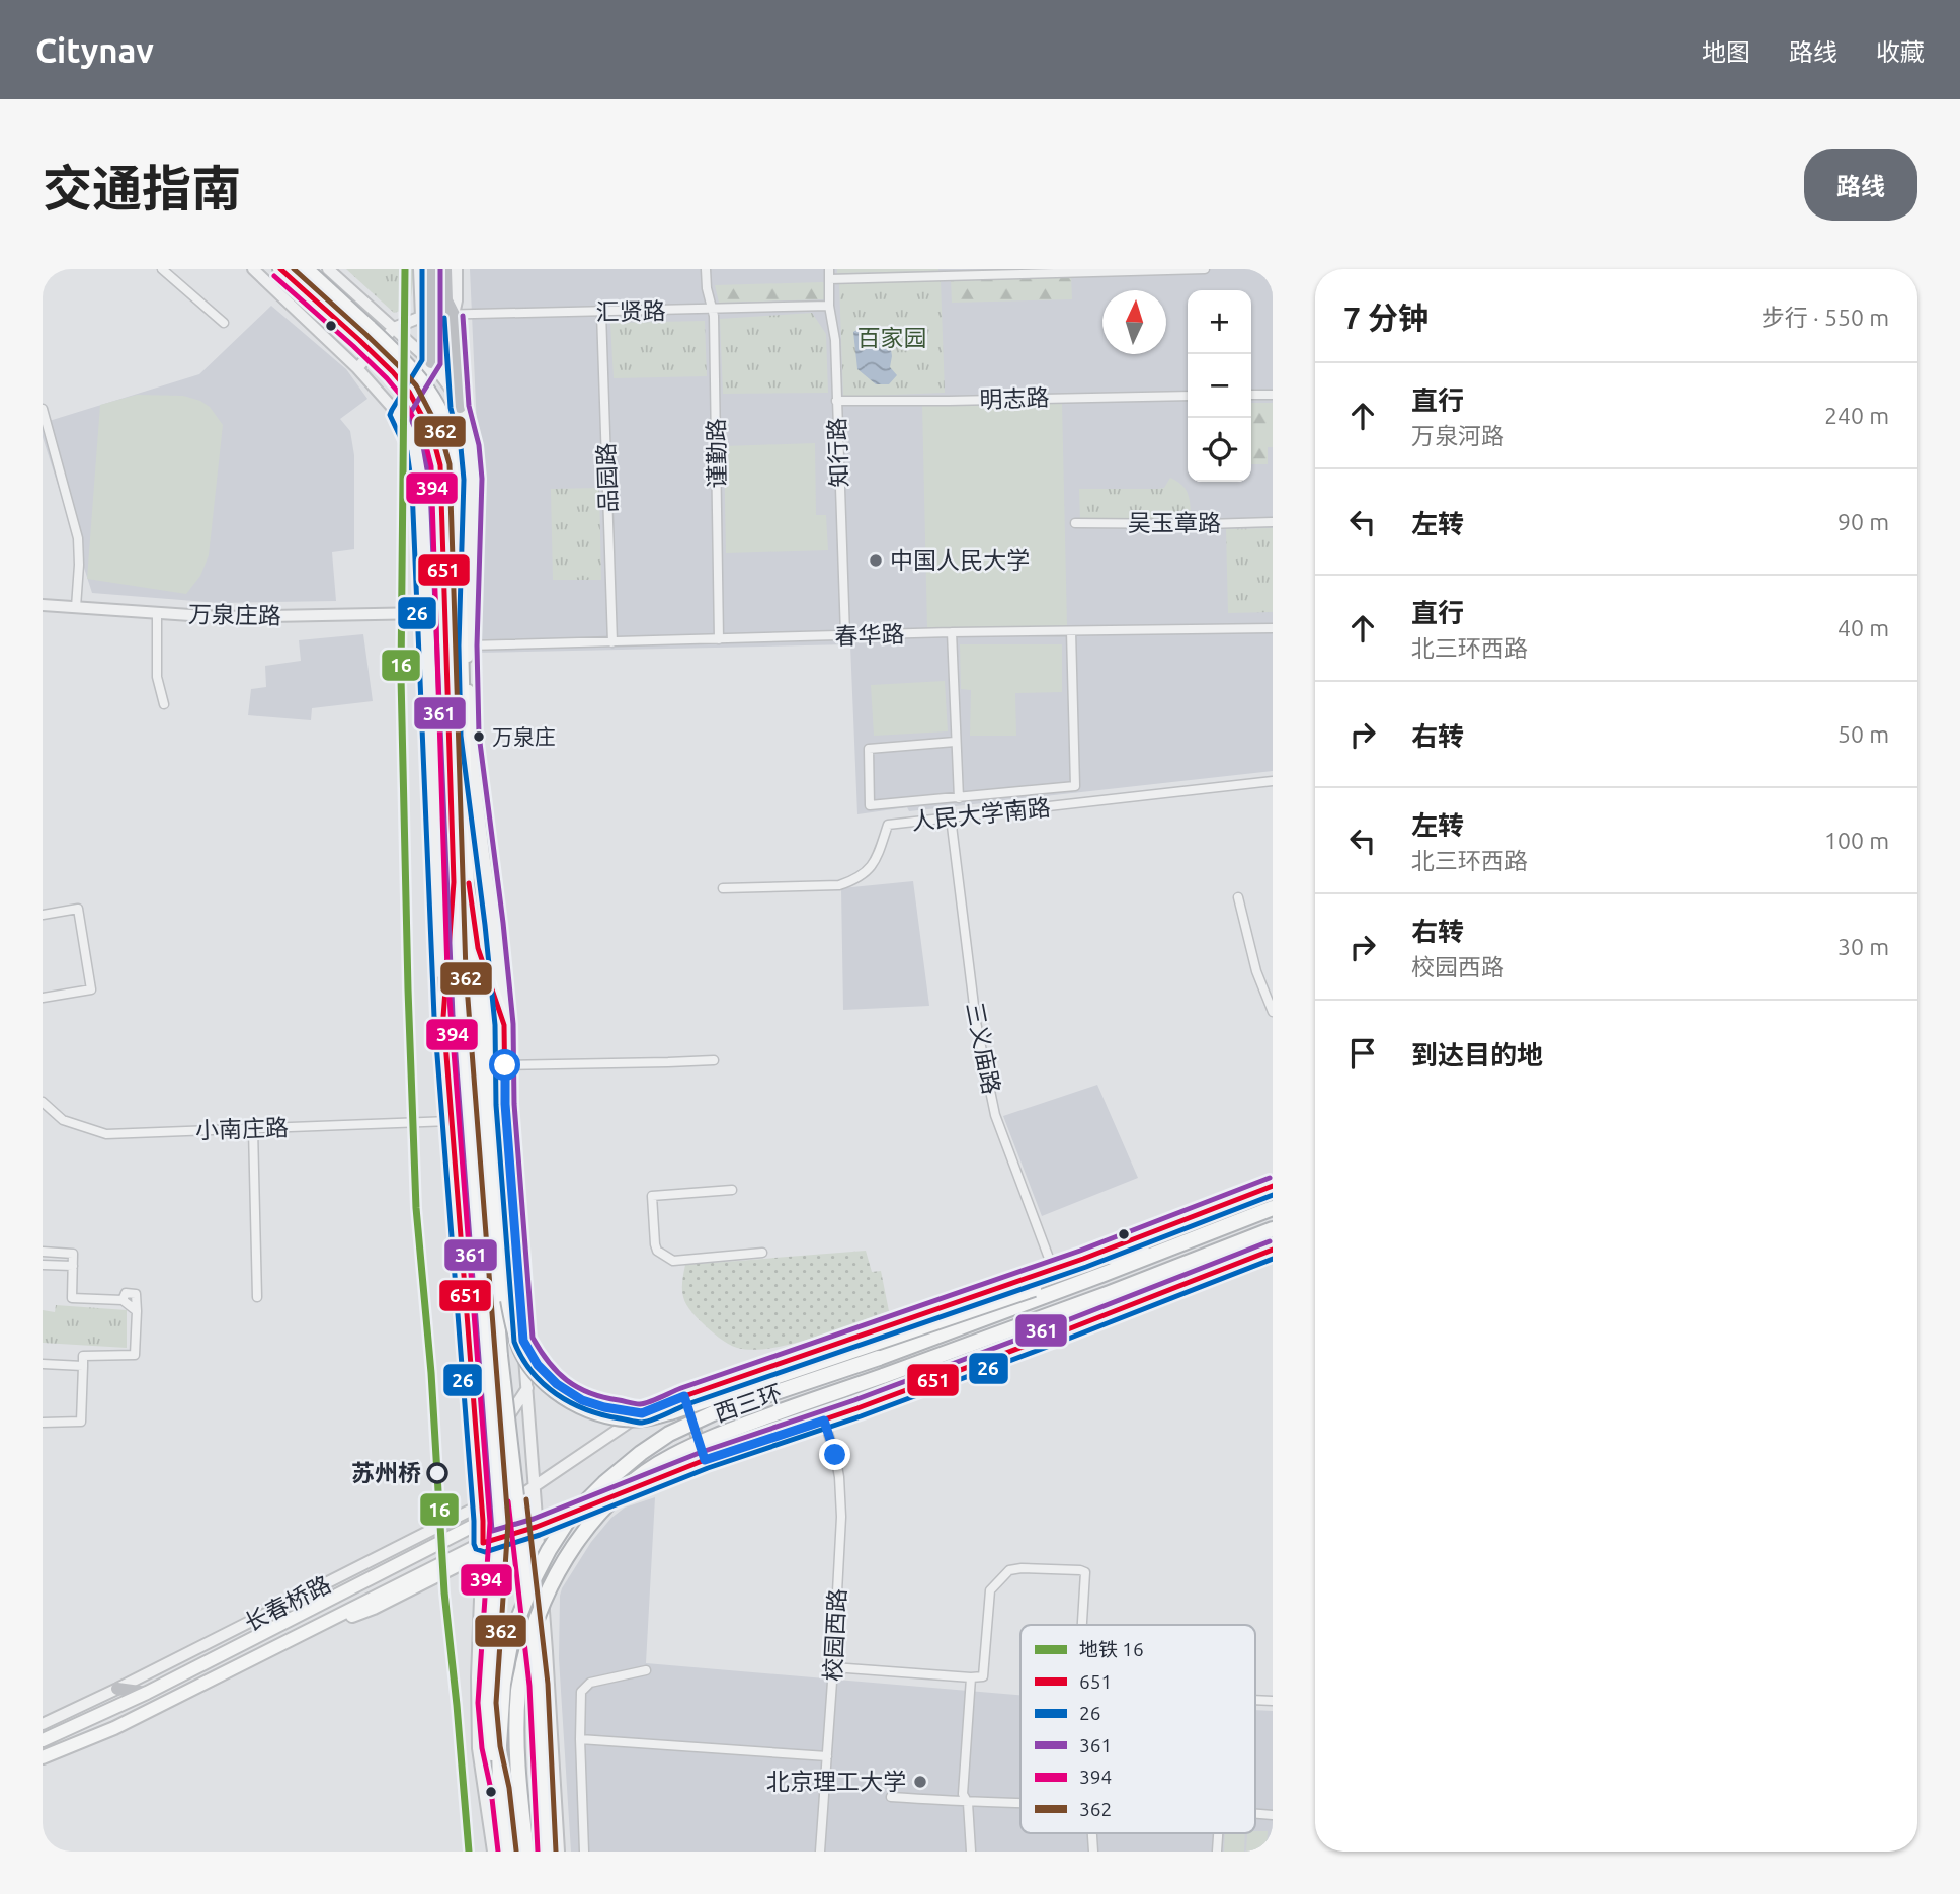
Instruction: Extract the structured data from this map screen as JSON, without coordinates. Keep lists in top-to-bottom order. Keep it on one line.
{"streets":{"highway":["西三环"],"main road":["长春桥路"],"street":["汇贤路","明志路","知行路","谨勤路","品园路","吴玉章路","万泉庄路","春华路","人民大学南路","三义庙路","小南庄路","校园西路"]},"crossings":[["汇贤路","知行路"],["汇贤路","谨勤路"],["汇贤路","品园路"],["明志路","知行路"],["知行路","春华路"],["谨勤路","春华路"],["品园路","春华路"],["人民大学南路","三义庙路"]],"parks":["百家园"],"places":["中国人民大学","万泉庄","苏州桥","北京理工大学"],"lines":["metro line 16","transit line 651","transit line 26","transit line 361","transit line 362","transit line 394"],"legend":["地铁 16","651","26","361","394","362"],"north":"top","page":{"header":"Citynav","nav":["地图","路线","收藏"],"title":"交通指南","buttons":"路线","heading":["7 分钟","步行 · 550 m"],"map_buttons":["+","−"],"list":[["直行","万泉河路","240 m"],["左转","90 m"],["直行","北三环西路","40 m"],["右转","50 m"],["左转","北三环西路","100 m"],["右转","校园西路","30 m"],"到达目的地"]}}
